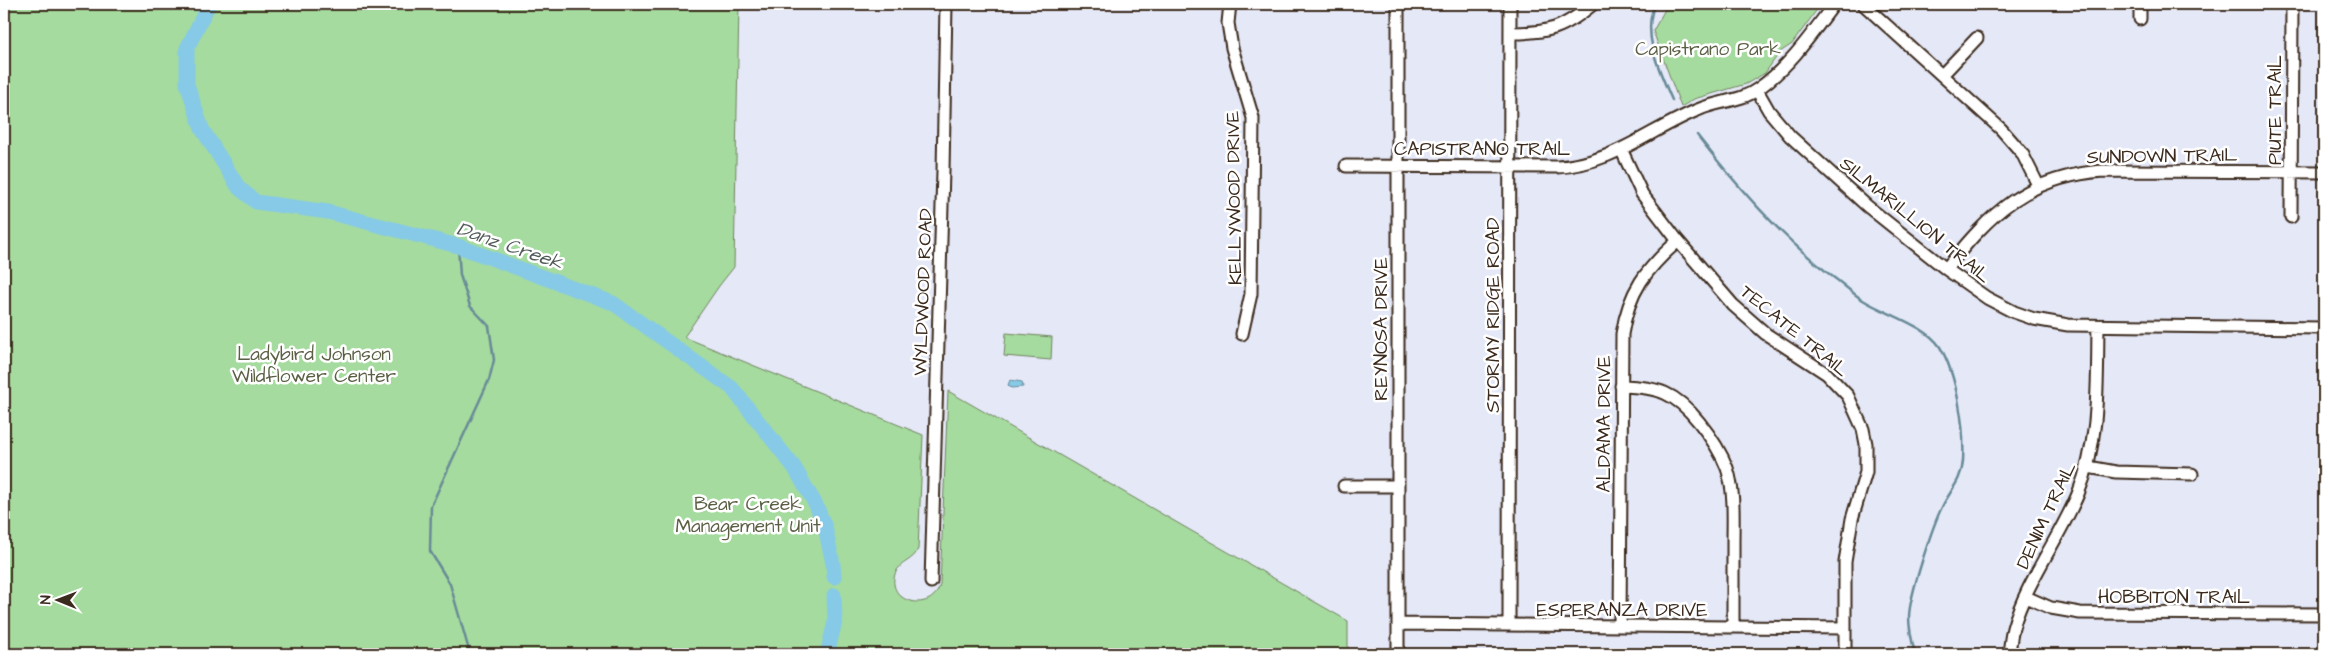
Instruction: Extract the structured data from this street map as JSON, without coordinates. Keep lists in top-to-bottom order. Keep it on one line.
{"streets":{"street":["PIUTE TRAIL","CAPISTRANO TRAIL","SUNDOWN TRAIL","KELLYWOOD DRIVE","SILMARILLION TRAIL","WYLDWOOD ROAD","STORMY RIDGE ROAD","REYNOSA DRIVE","TECATE TRAIL","ALDAMA DRIVE","DENIM TRAIL","HOBBITON TRAIL","ESPERANZA DRIVE"]},"crossings":[["PIUTE TRAIL","SUNDOWN TRAIL"],["CAPISTRANO TRAIL","SILMARILLION TRAIL"],["CAPISTRANO TRAIL","STORMY RIDGE ROAD"],["CAPISTRANO TRAIL","REYNOSA DRIVE"],["CAPISTRANO TRAIL","TECATE TRAIL"],["SUNDOWN TRAIL","SILMARILLION TRAIL"],["SILMARILLION TRAIL","DENIM TRAIL"],["STORMY RIDGE ROAD","ESPERANZA DRIVE"],["REYNOSA DRIVE","ESPERANZA DRIVE"],["TECATE TRAIL","ALDAMA DRIVE"],["TECATE TRAIL","ESPERANZA DRIVE"],["ALDAMA DRIVE","ESPERANZA DRIVE"],["DENIM TRAIL","HOBBITON TRAIL"]],"water":["Danz Creek"],"parks":["Capistrano Park","Ladybird Johnson Wildflower Center","Bear Creek Management Unit"],"north":"left"}
